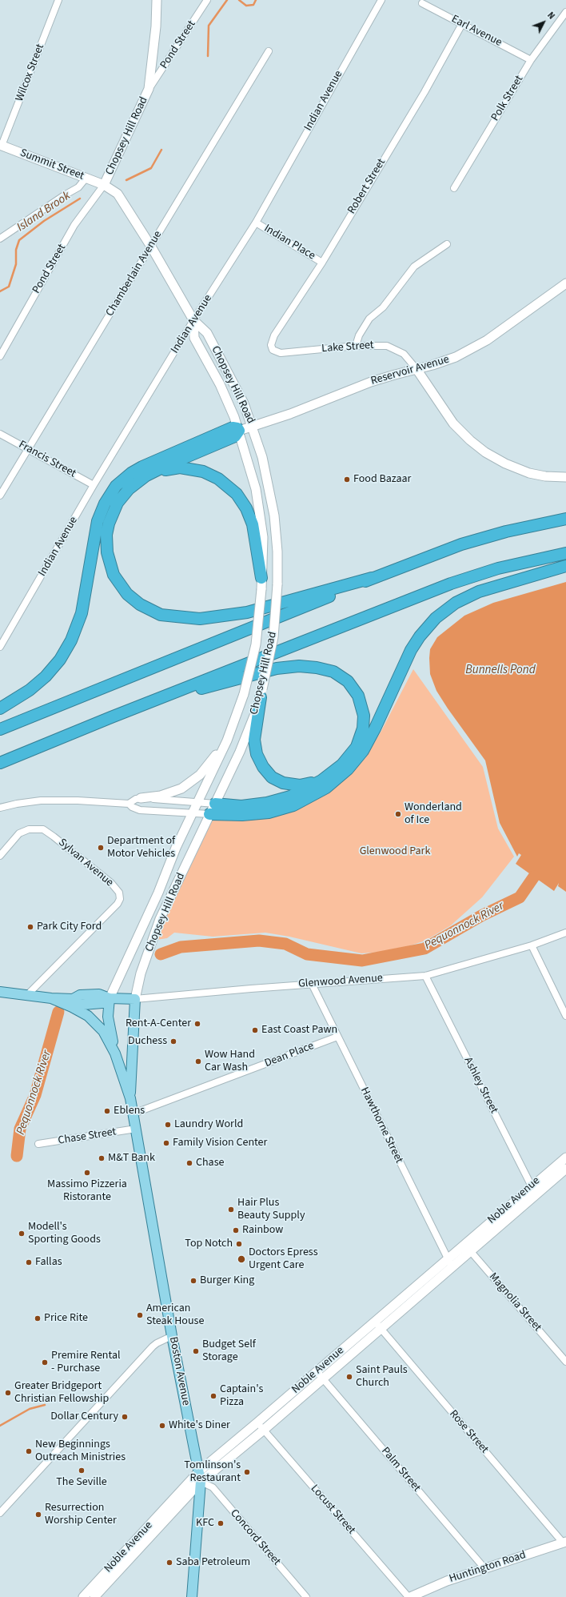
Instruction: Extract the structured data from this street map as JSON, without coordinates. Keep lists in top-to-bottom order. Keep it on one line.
{"streets":{"main road":["Chopsey Hill Road","Summit Street","Reservoir Avenue","Glenwood Avenue","Noble Avenue","Boston Avenue","Huntington Road"],"street":["Earl Avenue","Pond Street","Wilcox Street","Polk Street","Indian Avenue","Robert Street","Indian Place","Chamberlain Avenue","Lake Street","Francis Street","Sylvan Avenue","Dean Place","Ashley Street","Hawthorne Street","Chase Street","Magnolia Street","Rose Street","Palm Street","Locust Street","Concord Street"]},"crossings":[["Earl Avenue","Polk Street"],["Earl Avenue","Robert Street"],["Pond Street","Chopsey Hill Road"],["Pond Street","Summit Street"],["Wilcox Street","Summit Street"],["Indian Avenue","Chopsey Hill Road"],["Indian Avenue","Indian Place"],["Indian Avenue","Francis Street"],["Chopsey Hill Road","Summit Street"],["Chopsey Hill Road","Chamberlain Avenue"],["Chopsey Hill Road","Reservoir Avenue"],["Chopsey Hill Road","Glenwood Avenue"],["Chopsey Hill Road","Boston Avenue"],["Robert Street","Indian Place"],["Robert Street","Lake Street"],["Chamberlain Avenue","Francis Street"],["Lake Street","Reservoir Avenue"],["Glenwood Avenue","Ashley Street"],["Glenwood Avenue","Hawthorne Street"],["Dean Place","Hawthorne Street"],["Dean Place","Boston Avenue"],["Ashley Street","Noble Avenue"],["Hawthorne Street","Noble Avenue"],["Chase Street","Boston Avenue"],["Noble Avenue","Magnolia Street"],["Noble Avenue","Boston Avenue"],["Noble Avenue","Rose Street"],["Noble Avenue","Palm Street"],["Noble Avenue","Locust Street"],["Noble Avenue","Concord Street"],["Boston Avenue","Concord Street"],["Rose Street","Huntington Road"],["Palm Street","Huntington Road"],["Locust Street","Huntington Road"]],"water":["Island Brook","Bunnells Pond","Pequonnock River"],"parks":["Glenwood Park"],"places":["Food Bazaar","Wonderland of Ice","Department of Motor Vehicles","Park City Ford","Rent-A-Center","East Coast Pawn","Duchess","Wow Hand Car Wash","Eblens","Laundry World","Family Vision Center","M&T Bank","Chase","Massimo Pizzeria Ristorante","Hair Plus Beauty Supply","Rainbow","Modell's Sporting Goods","Top Notch","Doctors Epress Urgent Care","Fallas","Burger King","American Steak House","Price Rite","Budget Self Storage","Premire Rental - Purchase","Saint Pauls Church","Greater Bridgeport Christian Fellowship","Captain's Pizza","Dollar Century","White's Diner","New Beginnings Outreach Ministries","The Seville","Tomlinson's Restaurant","Resurrection Worship Center","KFC","Saba Petroleum"],"north":"top right"}
